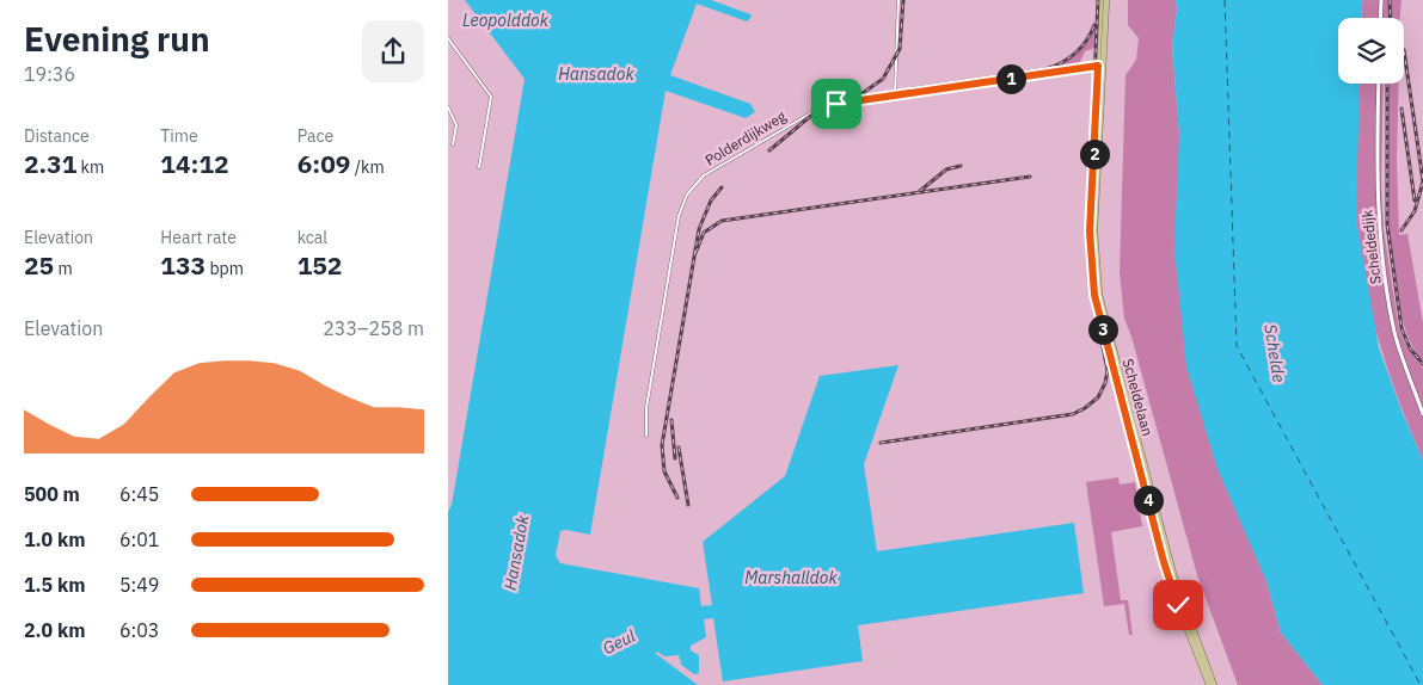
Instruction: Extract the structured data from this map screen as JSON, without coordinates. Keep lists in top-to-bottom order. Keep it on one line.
{"streets":{"main road":["Scheldelaan"],"street":["Polderdijkweg","Scheldedijk"]},"crossings":[["Polderdijkweg","Scheldelaan"]],"water":["Leopolddok","Hansadok","Schelde","Marshalldok","Geul"],"page":{"heading":["Evening run","19:36"],"pins":["1","2","3","4"],"stats":[["Distance","2.31 km"],["Time","14:12"],["Pace","6:09 /km"],["Elevation","25 m"],["Heart rate","133 bpm"],["kcal","152"]],"chart":["Elevation","233–258 m"],"list":[{"name":"500 m","note":"6:45"},{"name":"1.0 km","note":"6:01"},{"name":"1.5 km","note":"5:49"},{"name":"2.0 km","note":"6:03"}]}}
